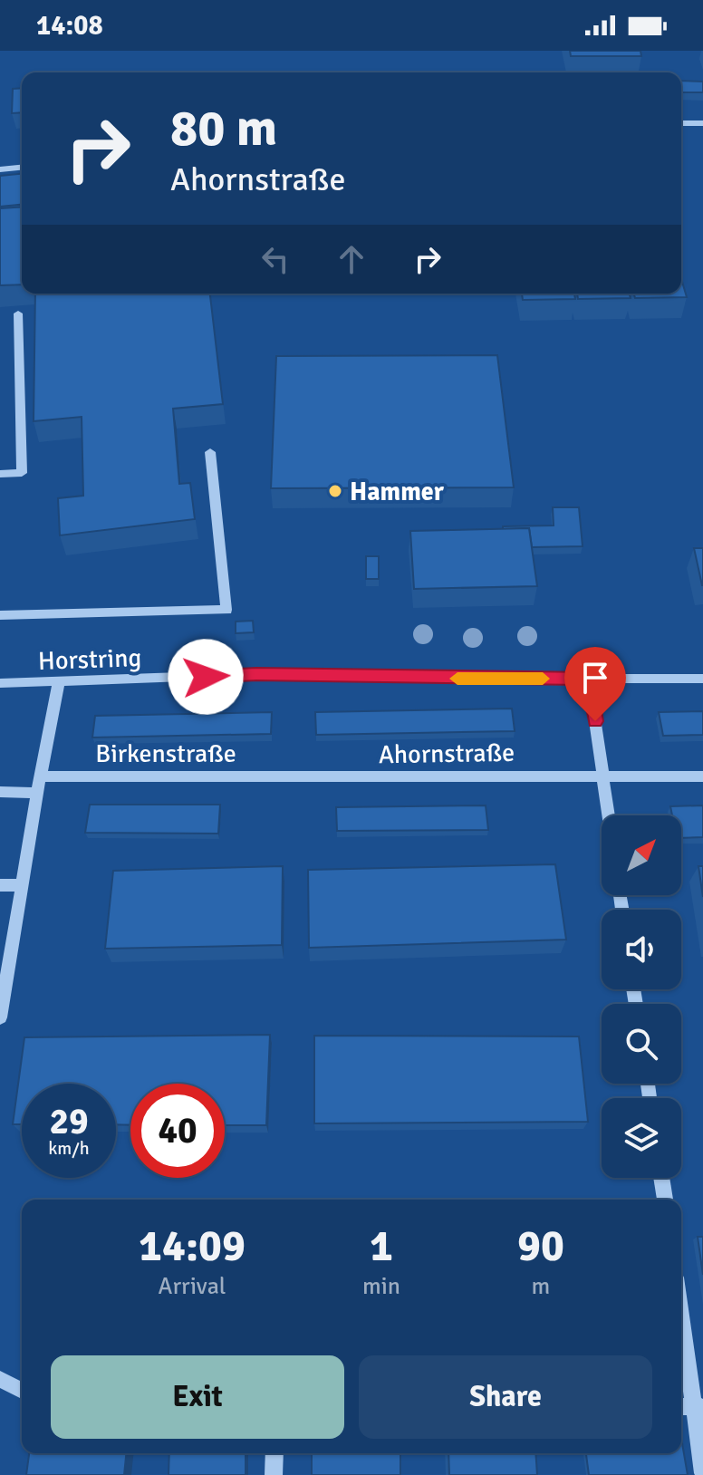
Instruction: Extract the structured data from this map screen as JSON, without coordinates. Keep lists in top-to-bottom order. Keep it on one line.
{"streets":{"street":["Horstring","Birkenstraße","Ahornstraße"]},"crossings":[["Birkenstraße","Ahornstraße"]],"places":["Hammer"],"north":"top right","page":{"status":"14:08","turn":["80 m","Ahornstraße"],"speed":"29 km/h","limit":"40","eta":["14:09","Arrival","1","min","90","m"],"buttons":["Exit","Share"]}}
